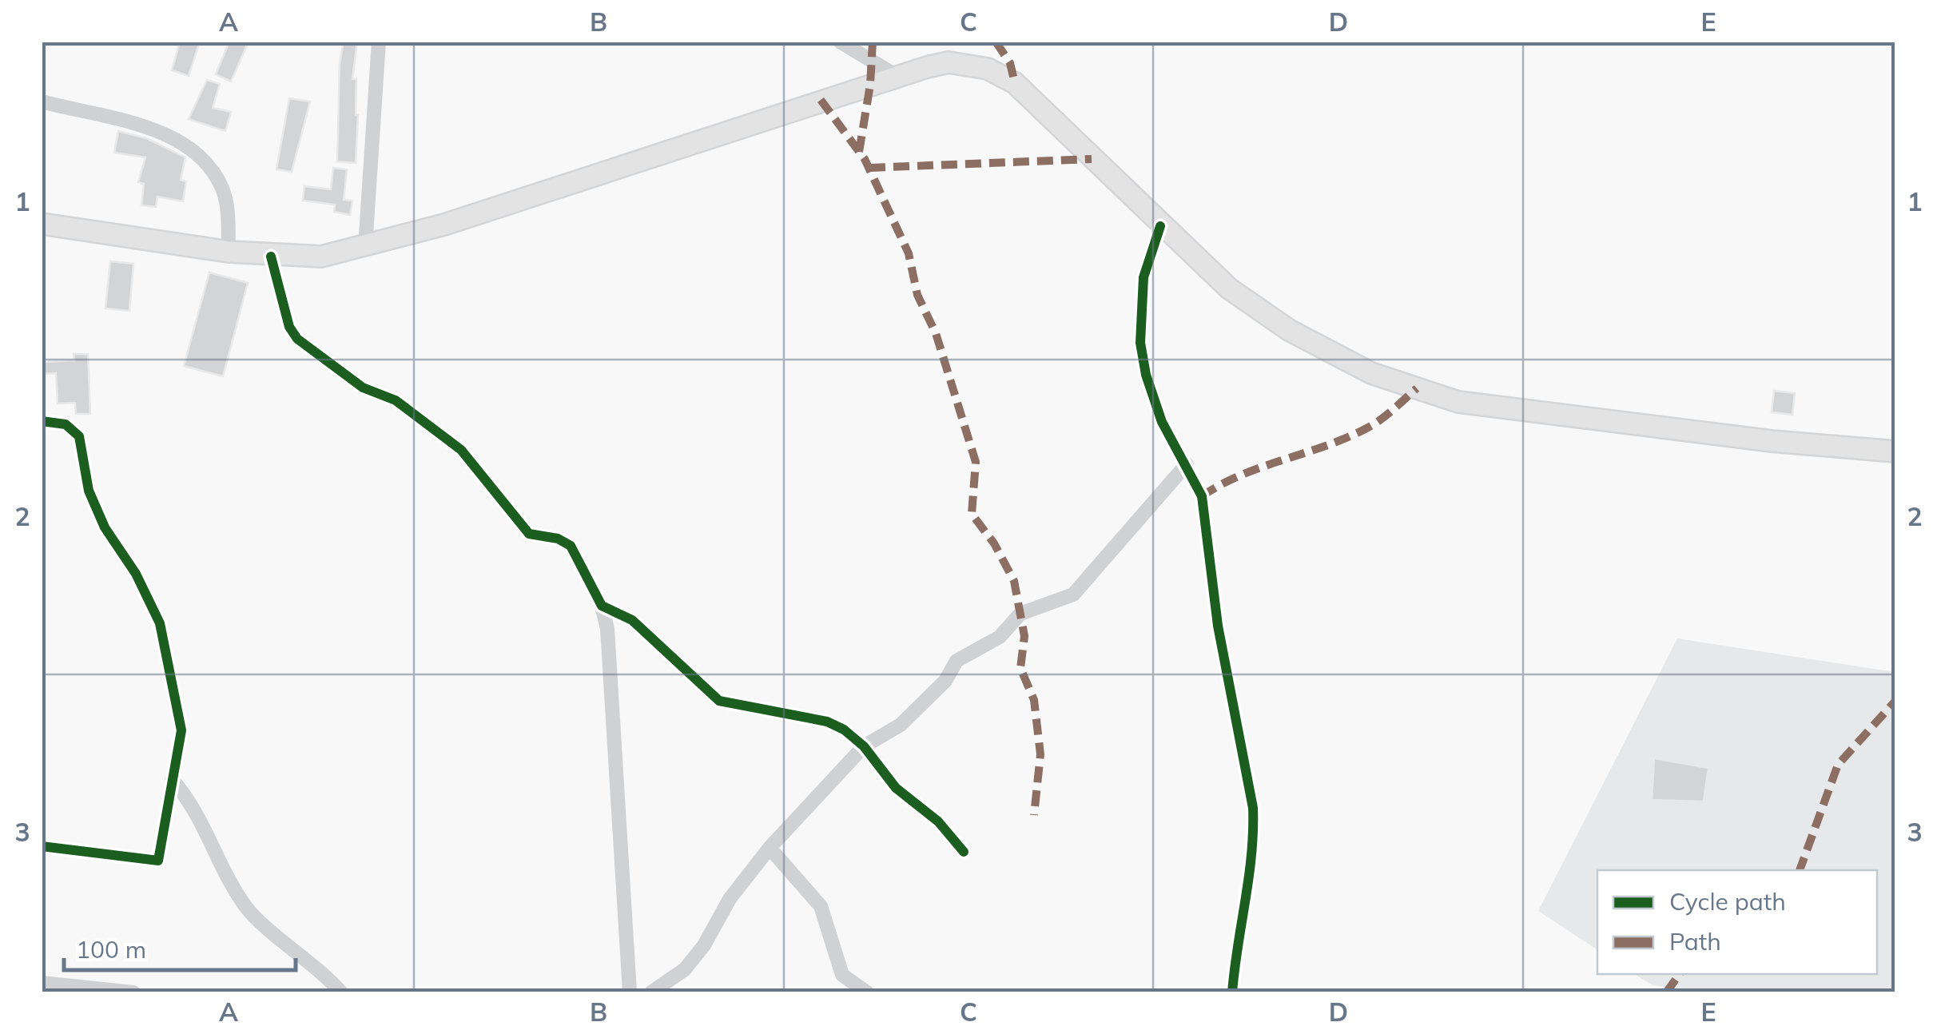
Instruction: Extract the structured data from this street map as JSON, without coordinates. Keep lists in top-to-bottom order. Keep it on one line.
{"legend":["Cycle path","Path"],"scale_bar":"100 m","grid":{"columns":["A","B","C","D","E"],"rows":["1","2","3"]}}
